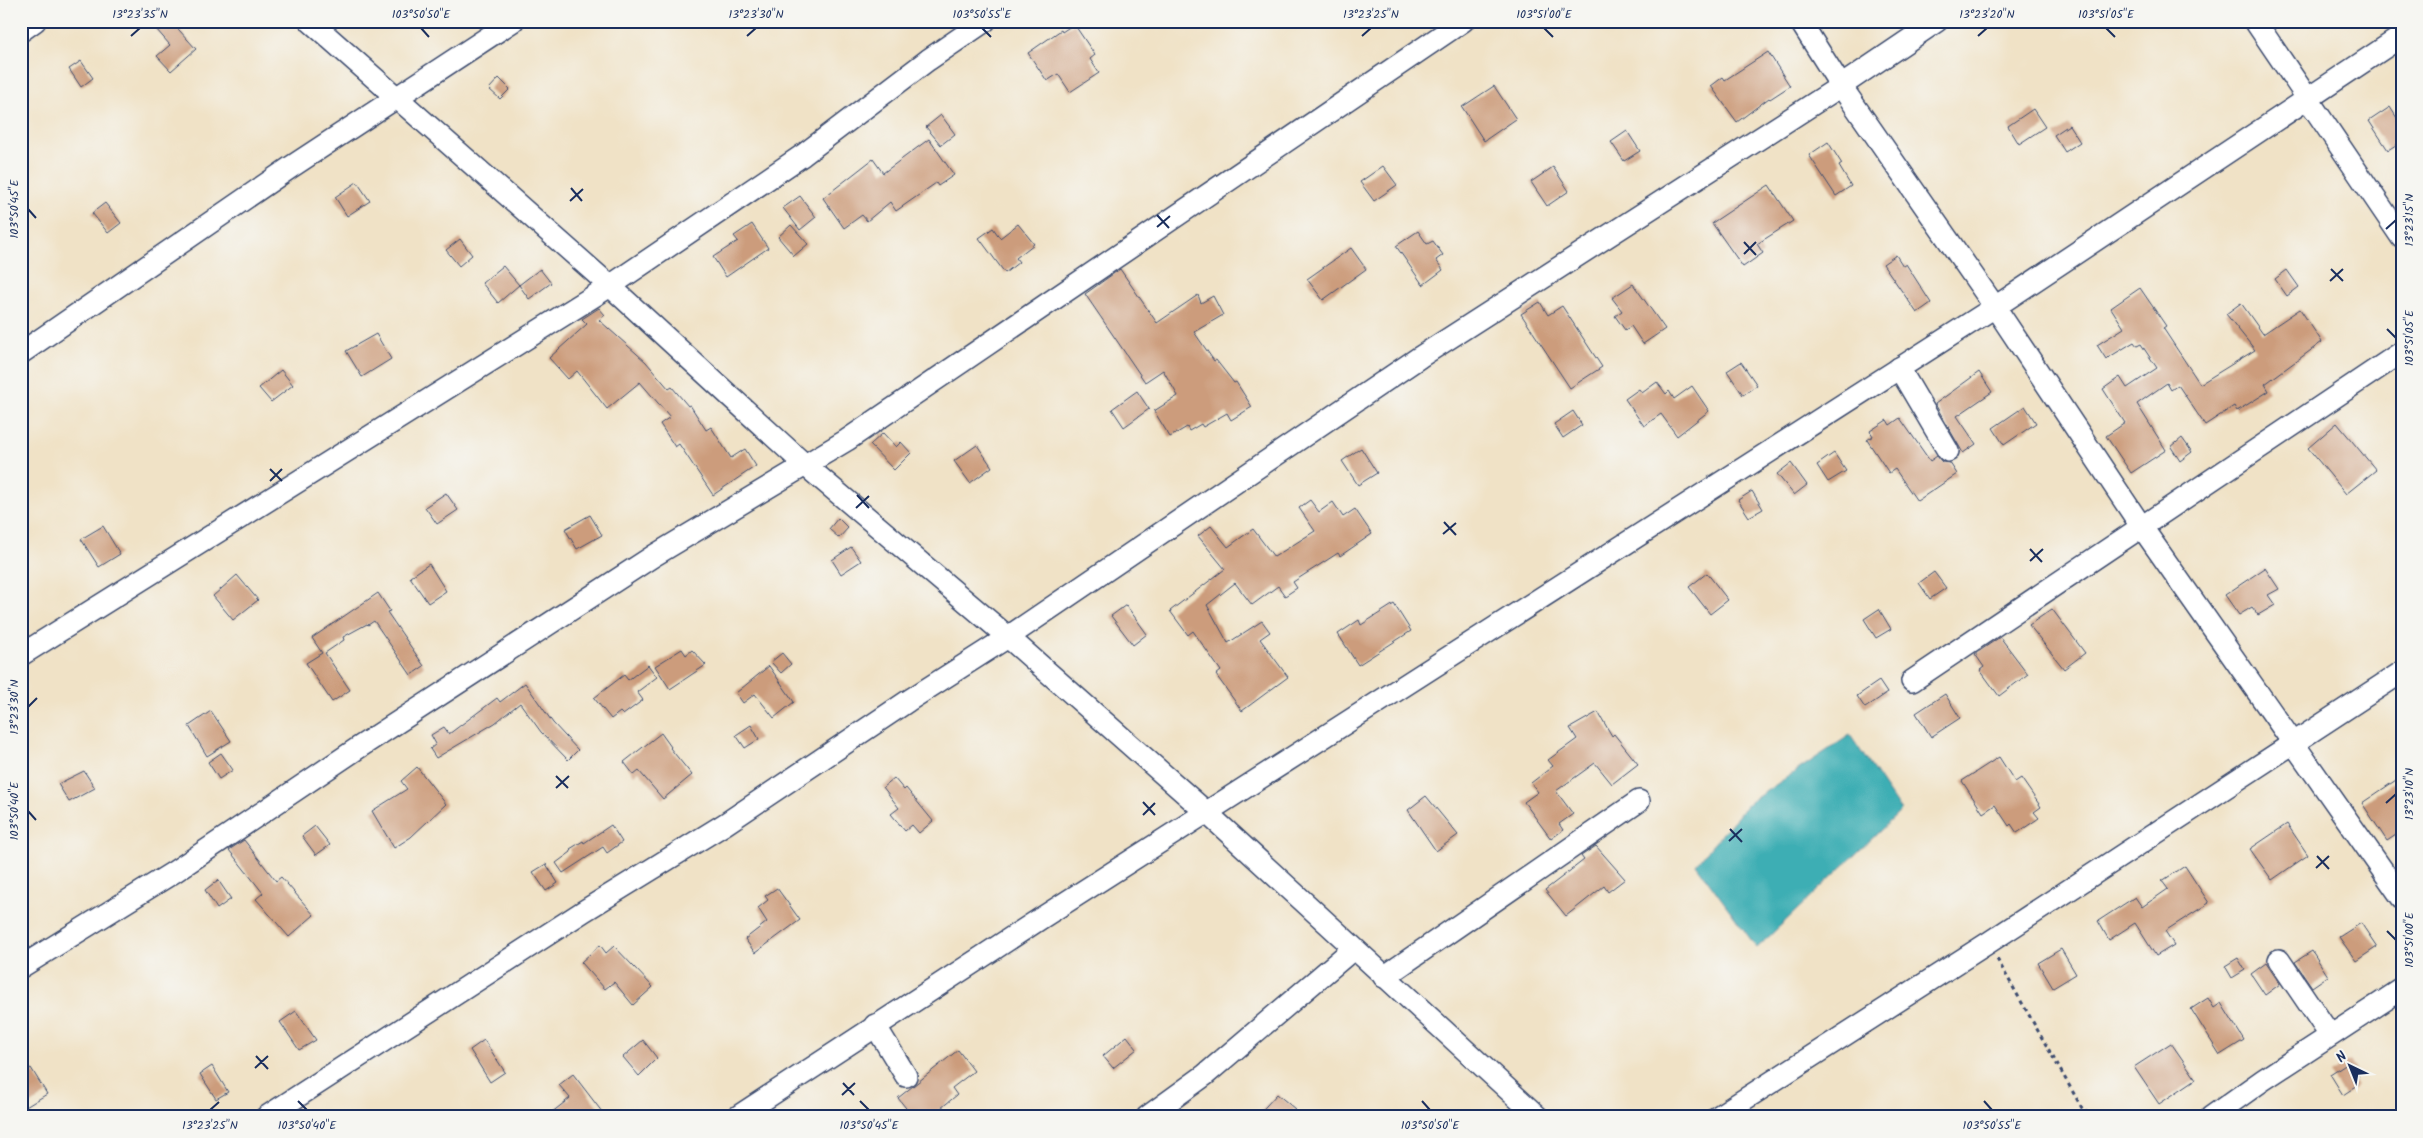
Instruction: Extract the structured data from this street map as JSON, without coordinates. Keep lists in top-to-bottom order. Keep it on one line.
{"north":"top left","coordinates":["13°23'35\"N","103°50'50\"E","13°23'30\"N","103°50'55\"E","13°23'25\"N","103°51'00\"E","13°23'20\"N","103°51'05\"E","103°50'45\"E","13°23'15\"N","13°23'10\"N","103°50'40\"E"]}
